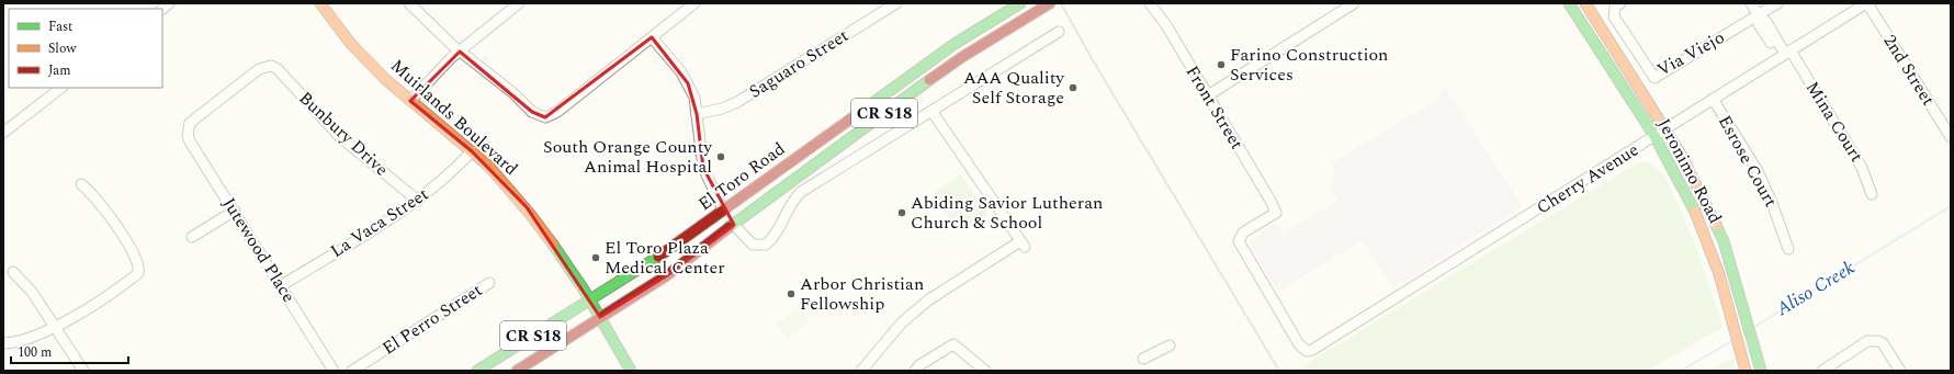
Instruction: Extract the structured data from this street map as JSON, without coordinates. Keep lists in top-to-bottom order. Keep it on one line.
{"streets":{"main road":["CR S18","Muirlands Boulevard","Jeronimo Road","El Toro Road"],"street":["Via Viejo","Saguaro Street","2nd Street","Front Street","Mina Court","Bunbury Drive","Esrose Court","Cherry Avenue","La Vaca Street","Jutewood Place","El Perro Street"]},"crossings":[["2nd Street","Cherry Avenue"],["Front Street","Cherry Avenue"],["Muirlands Boulevard","El Toro Road"],["Muirlands Boulevard","La Vaca Street"],["Mina Court","Cherry Avenue"],["Bunbury Drive","La Vaca Street"],["Bunbury Drive","Jutewood Place"],["Esrose Court","Cherry Avenue"],["Jeronimo Road","Cherry Avenue"],["La Vaca Street","Jutewood Place"]],"water":["Aliso Creek"],"places":["Farino Construction Services","AAA Quality Self Storage","South Orange County Animal Hospital","Abiding Savior Lutheran Church & School","El Toro Plaza Medical Center","Arbor Christian Fellowship"],"legend":["Fast","Slow","Jam"],"scale_bar":"100 m"}
